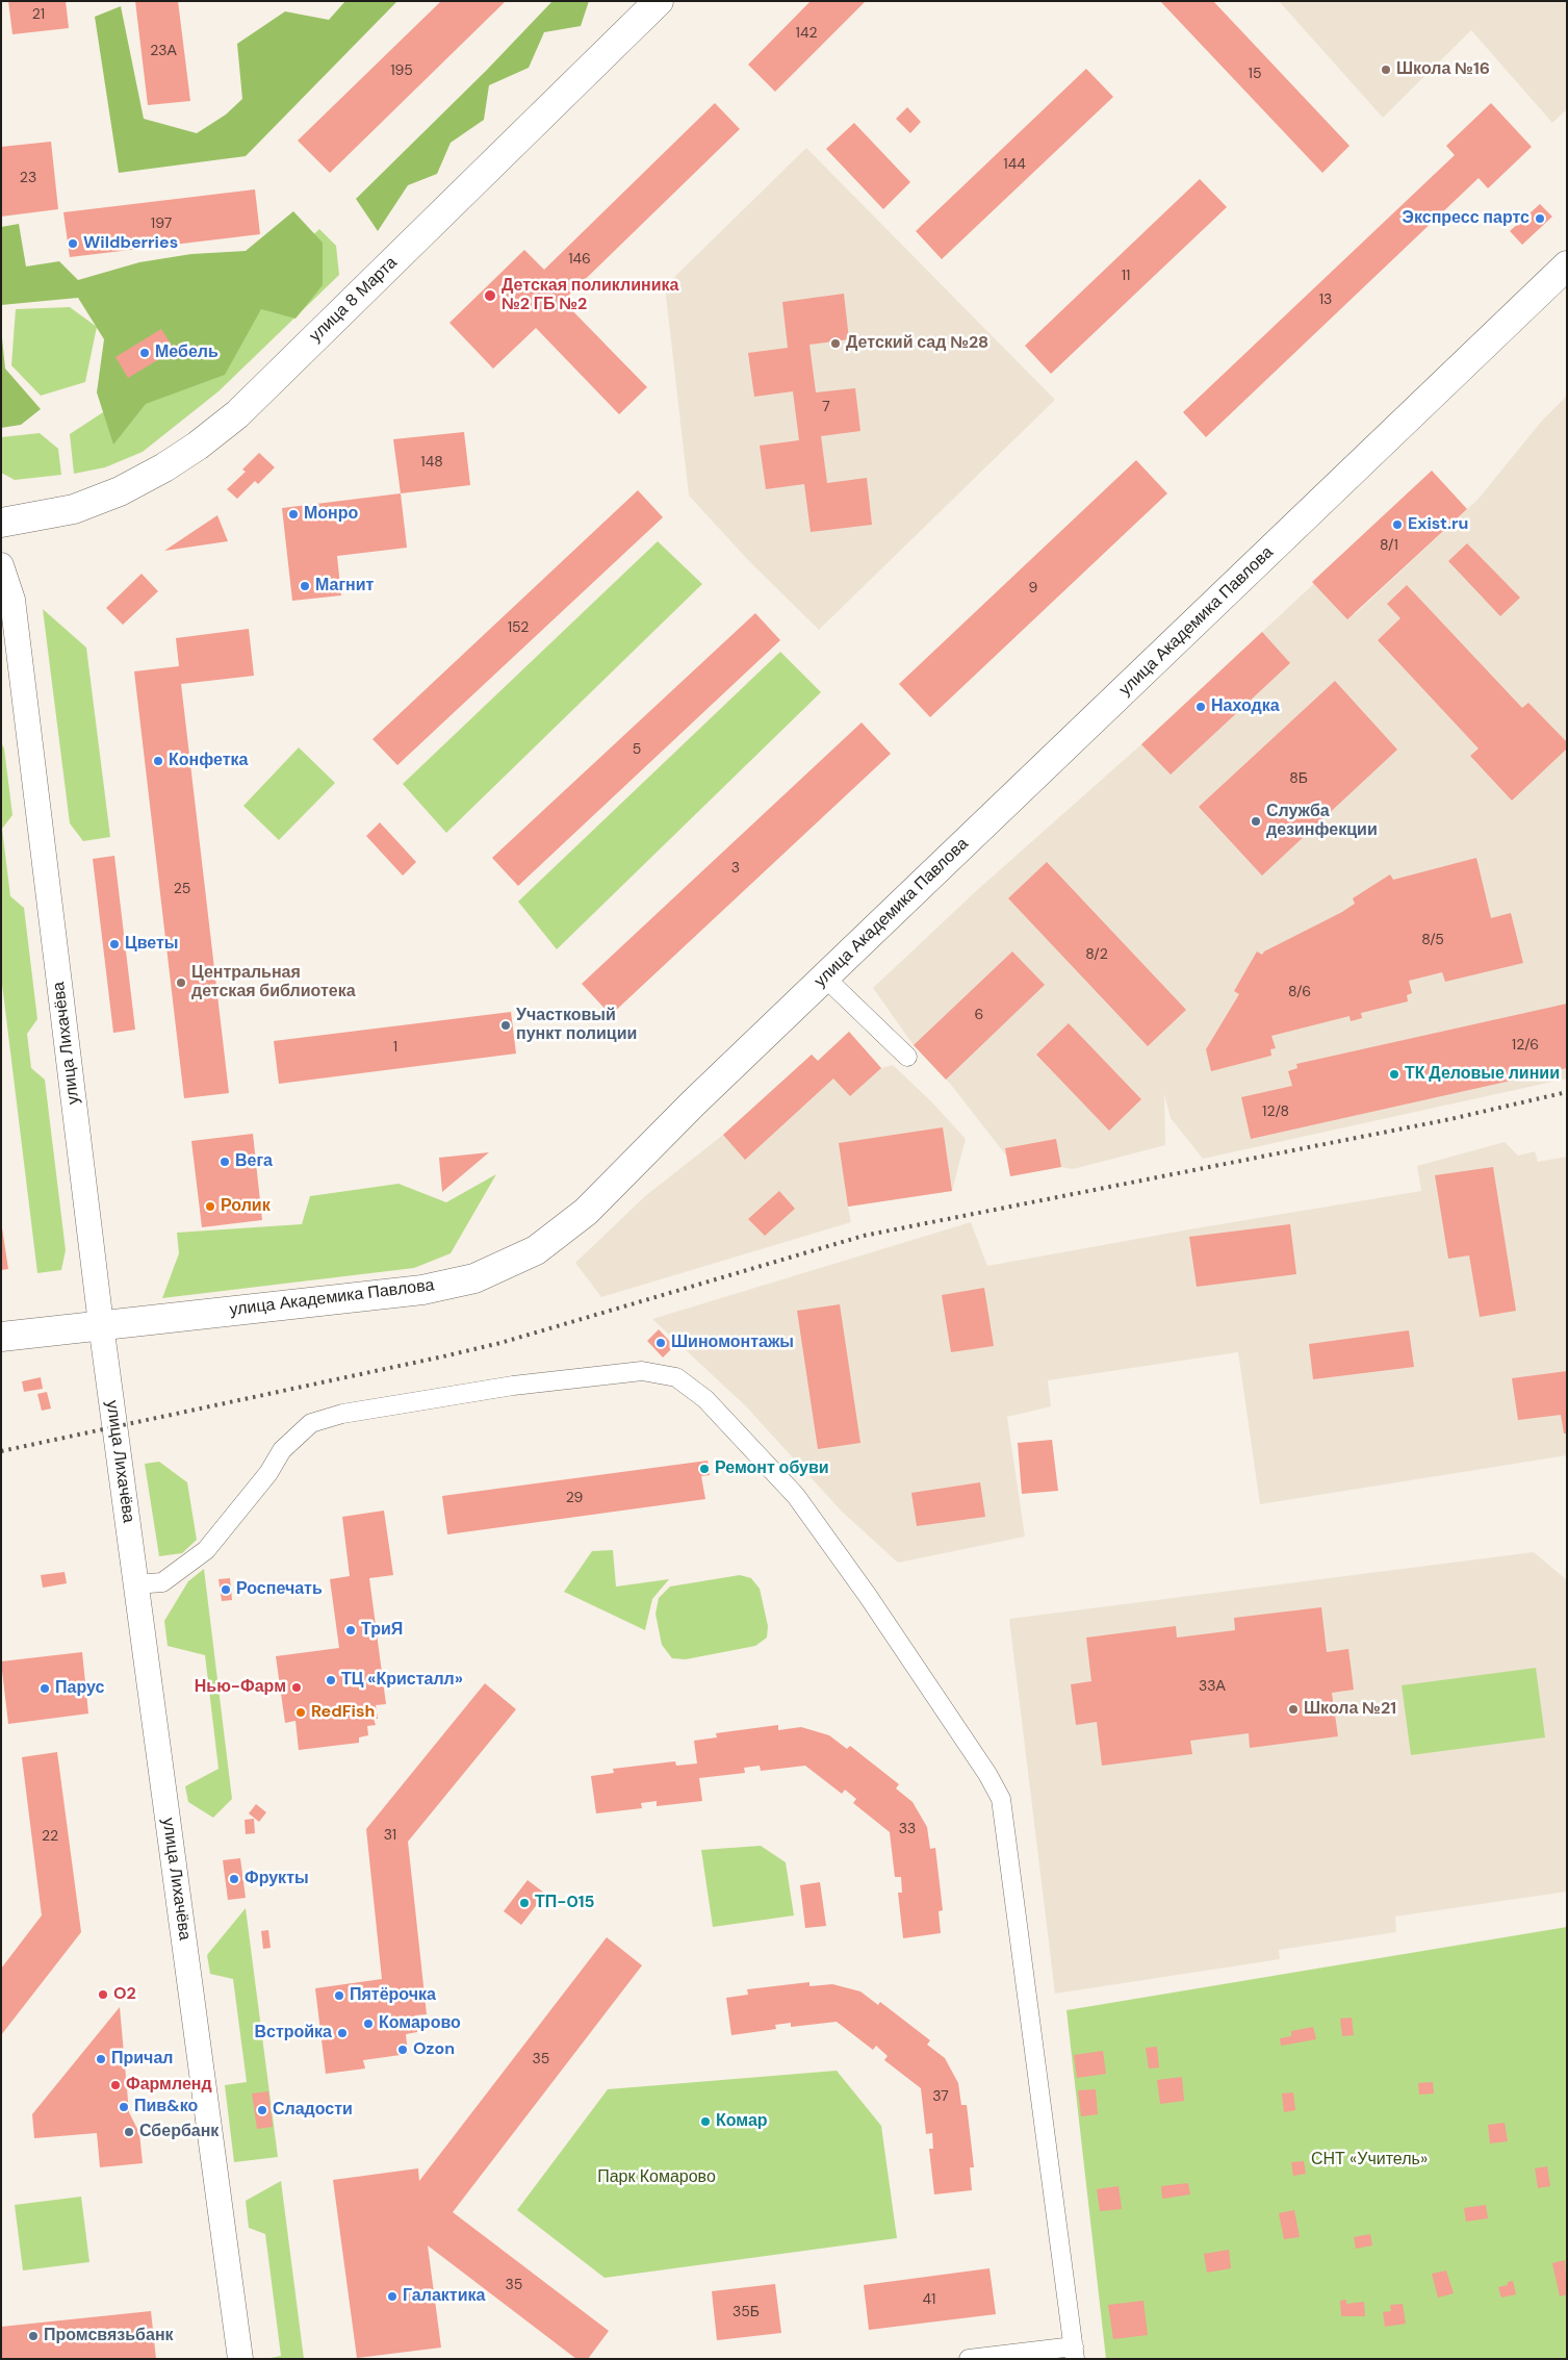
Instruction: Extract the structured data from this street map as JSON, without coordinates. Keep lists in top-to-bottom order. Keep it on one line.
{"streets":{"main road":["улица 8 Марта","улица Академика Павлова"],"street":["улица Лихачёва"]},"crossings":[["улица Академика Павлова","улица Лихачёва"]],"parks":["СНТ «Учитель»","Парк Комарово"],"places":["Школа №16","Экспресс партс","Wildberries","Детская поликлиника №2 ГБ №2","Детский сад №28","Мебель","Монро","Exist.ru","Магнит","Находка","Конфетка","Служба дезинфекции","Цветы","Центральная детская библиотека","Участковый пункт полиции","ТК Деловые линии","Вега","Ролик","Шиномонтажы","Ремонт обуви","Роспечать","ТриЯ","ТЦ «Кристалл»","Нью-Фарм","Парус","Школа №21","RedFish","Фрукты","ТП-015","O2","Пятёрочка","Комарово","Встройка","Ozon","Причал","Фармленд","Пив&ко","Сладости","Комар","Сбербанк","Галактика","Промсвязьбанк"],"house_numbers":["21","142","23А","195","15","144","23","197","146","11","13","7","148","8/1","9","152","5","8Б","3","25","8/5","8/2","8/6","6","12/6","1","12/8","29","33А","33","31","22","35","37","35","41","35Б"]}
